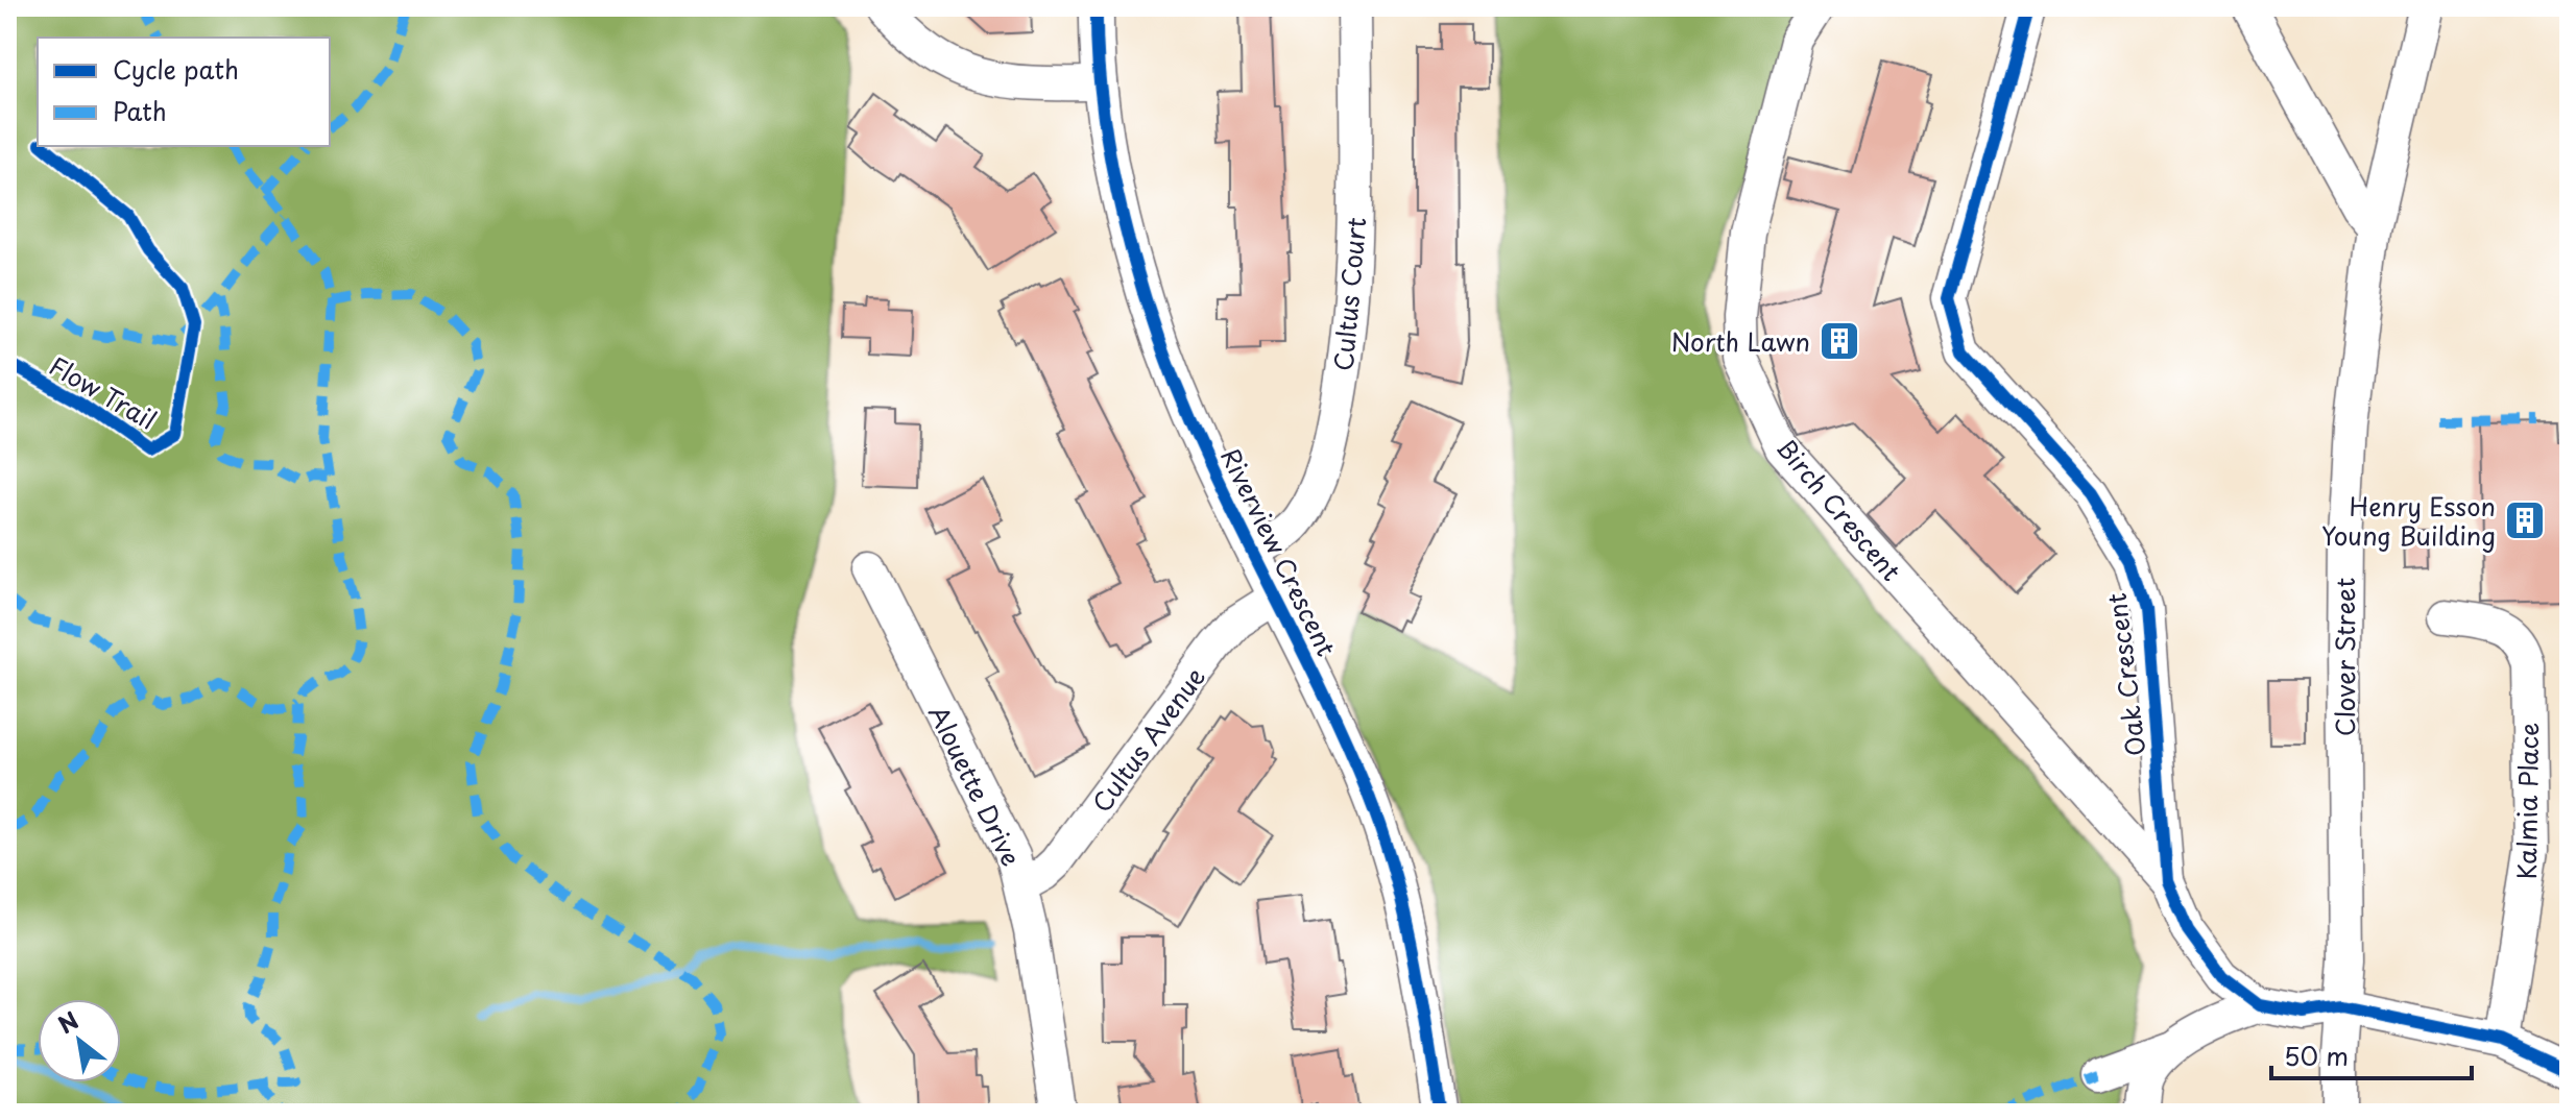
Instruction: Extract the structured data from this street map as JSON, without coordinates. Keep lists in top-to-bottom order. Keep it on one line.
{"streets":{"street":["Cultus Court","Birch Crescent","Riverview Crescent","Clover Street","Oak Crescent","Cultus Avenue","Alouette Drive","Kalmia Place"],"cycle path":["Flow Trail"]},"crossings":[["Cultus Court","Riverview Crescent"],["Birch Crescent","Oak Crescent"],["Riverview Crescent","Cultus Avenue"],["Clover Street","Oak Crescent"],["Oak Crescent","Kalmia Place"],["Cultus Avenue","Alouette Drive"]],"places":{"building":["North Lawn","Henry Esson Young Building"]},"legend":["Cycle path","Path"],"scale_bar":"50 m","north":"top left"}
